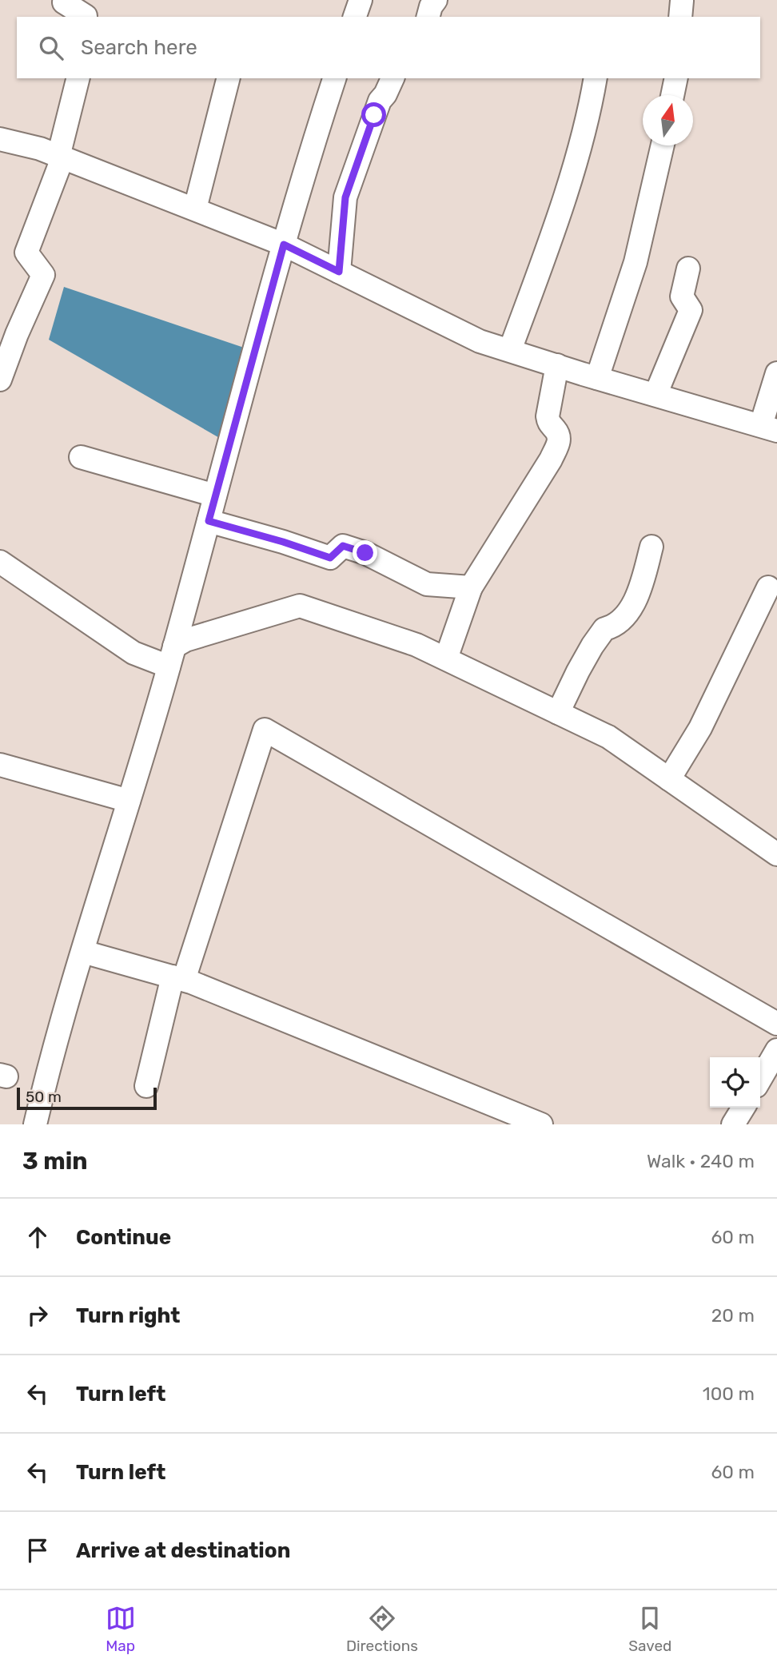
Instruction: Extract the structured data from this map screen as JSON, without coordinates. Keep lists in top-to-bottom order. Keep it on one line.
{"scale_bar":"50 m","north":"top","page":{"search":"Search here","scale":"50 m","heading":["3 min","Walk · 240 m"],"list":[["Continue","60 m"],["Turn right","20 m"],["Turn left","100 m"],["Turn left","60 m"],"Arrive at destination"],"nav":["Map","Directions","Saved"]}}
